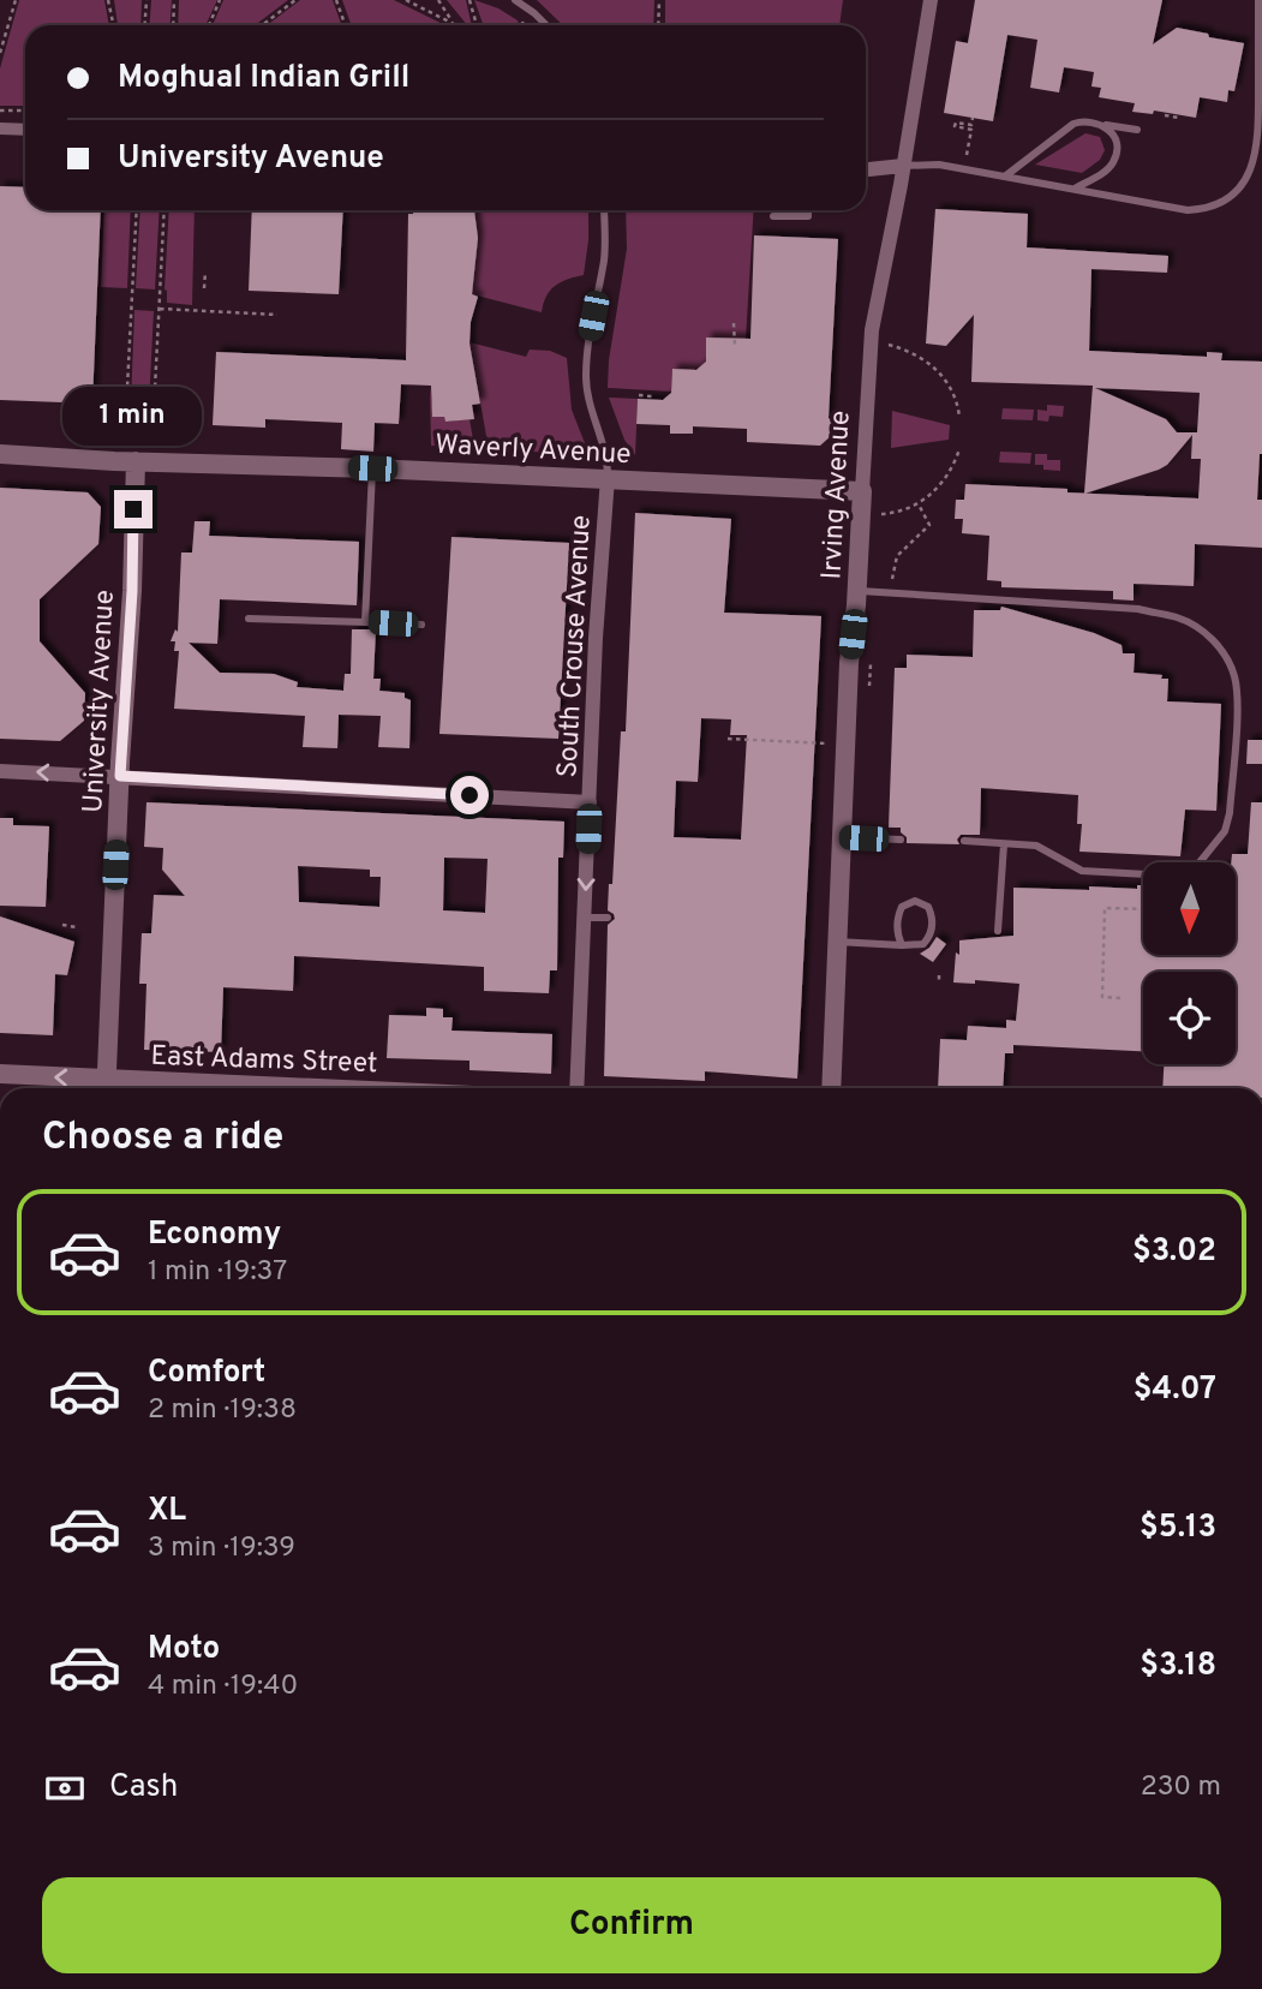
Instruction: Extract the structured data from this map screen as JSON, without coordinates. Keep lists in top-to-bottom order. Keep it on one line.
{"streets":{"street":["Waverly Avenue","Irving Avenue","South Crouse Avenue","University Avenue","East Adams Street"]},"crossings":[["Waverly Avenue","Irving Avenue"],["Waverly Avenue","South Crouse Avenue"],["Waverly Avenue","University Avenue"],["University Avenue","East Adams Street"]],"one_way":["East Adams Street"],"north":"bottom","page":{"banner":["Moghual Indian Grill","University Avenue"],"bubble":"1 min","heading":"Choose a ride","list":[{"name":"Economy","note":"1 min · 19:37","value":"$3.02"},{"name":"Comfort","note":"2 min · 19:38","value":"$4.07"},{"name":"XL","note":"3 min · 19:39","value":"$5.13"},{"name":"Moto","note":"4 min · 19:40","value":"$3.18"}],"pay":["Cash","230 m"],"buttons":"Confirm"}}
